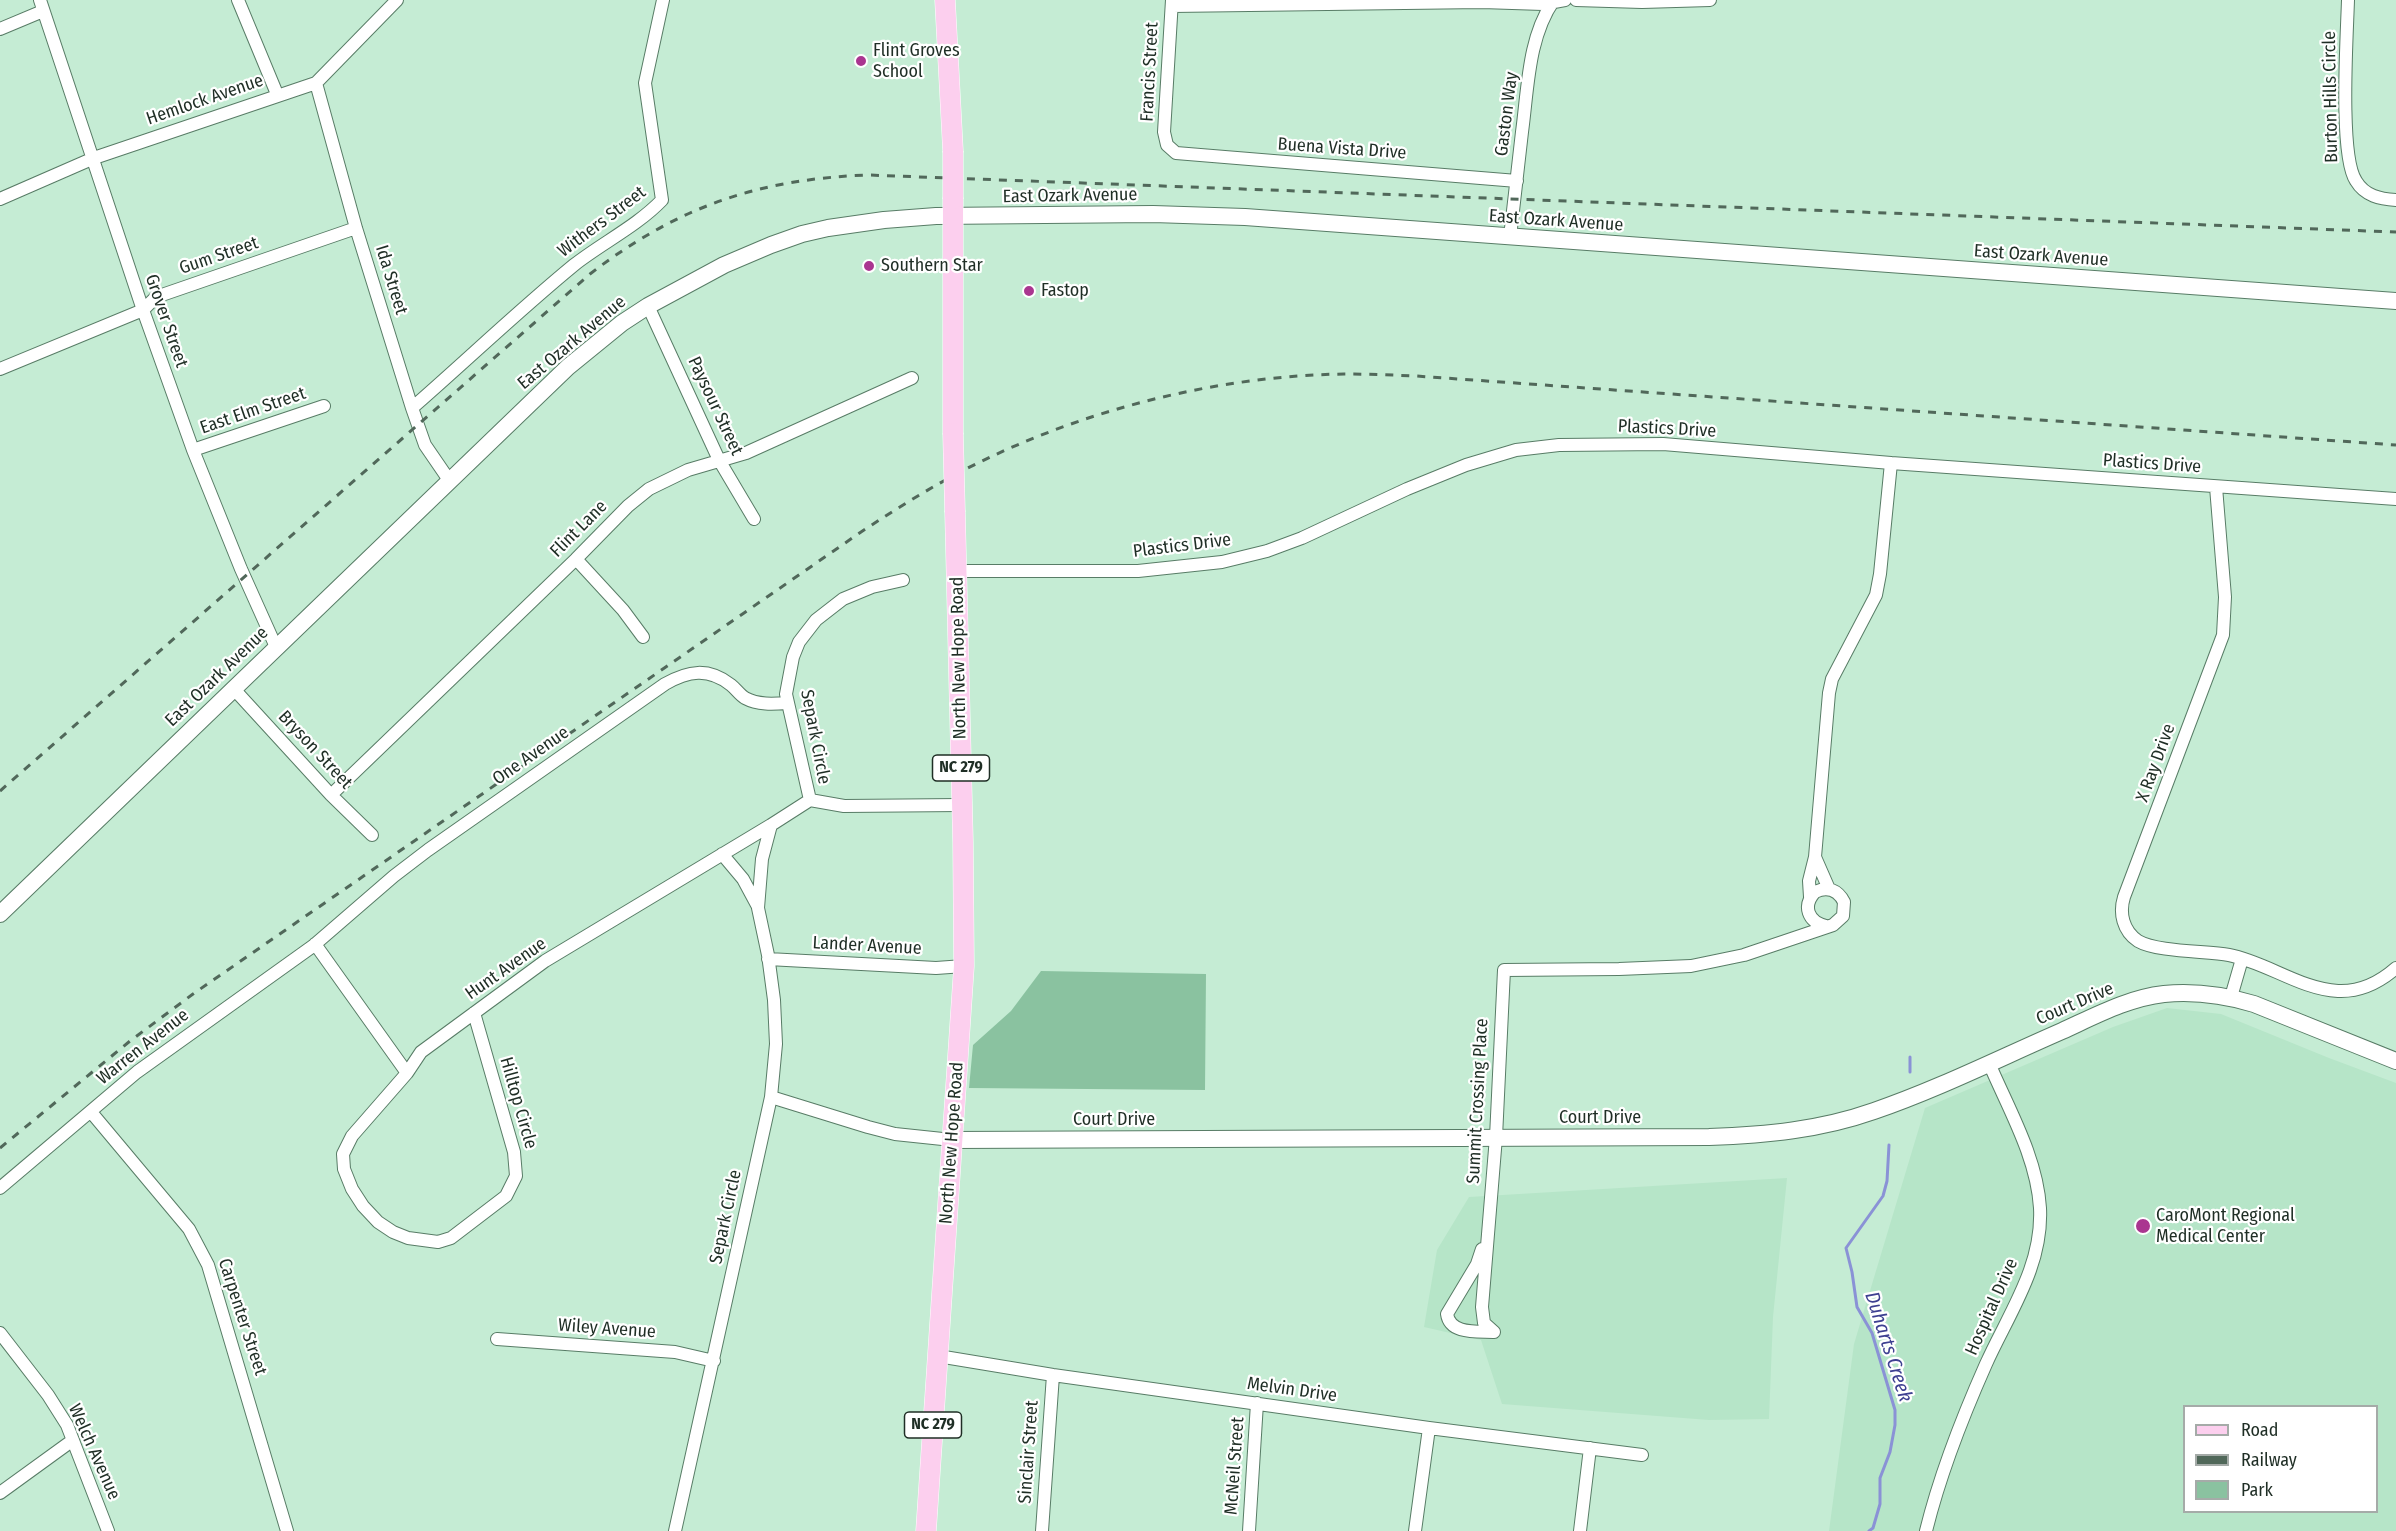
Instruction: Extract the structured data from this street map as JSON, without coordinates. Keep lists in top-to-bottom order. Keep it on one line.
{"streets":{"main road":["East Ozark Avenue","North New Hope Road","NC 279","Court Drive"],"street":["Francis Street","Burton Hills Circle","Hemlock Avenue","Gaston Way","Buena Vista Drive","Withers Street","Gum Street","Ida Street","Grover Street","Paysour Street","East Elm Street","Plastics Drive","Flint Lane","Separk Circle","Bryson Street","One Avenue","X Ray Drive","Lander Avenue","Hunt Avenue","Warren Avenue","Summit Crossing Place","Hilltop Circle","Hospital Drive","Carpenter Street","Wiley Avenue","Melvin Drive","Welch Avenue","Sinclair Street","McNeil Street"]},"crossings":[["Francis Street","Buena Vista Drive"],["Hemlock Avenue","Ida Street"],["Hemlock Avenue","Grover Street"],["Gaston Way","Buena Vista Drive"],["Gaston Way","East Ozark Avenue"],["East Ozark Avenue","Ida Street"],["East Ozark Avenue","Grover Street"],["East Ozark Avenue","Paysour Street"],["East Ozark Avenue","North New Hope Road"],["East Ozark Avenue","Bryson Street"],["Withers Street","Ida Street"],["Gum Street","Ida Street"],["Gum Street","Grover Street"],["Grover Street","East Elm Street"],["Paysour Street","Flint Lane"],["Plastics Drive","North New Hope Road"],["Plastics Drive","X Ray Drive"],["Flint Lane","Bryson Street"],["North New Hope Road","Lander Avenue"],["North New Hope Road","Court Drive"],["North New Hope Road","Melvin Drive"],["Separk Circle","One Avenue"],["Separk Circle","Lander Avenue"],["Separk Circle","Hunt Avenue"],["Separk Circle","Court Drive"],["Separk Circle","Wiley Avenue"],["One Avenue","Warren Avenue"],["Hunt Avenue","Hilltop Circle"],["Court Drive","Summit Crossing Place"],["Court Drive","Hospital Drive"],["Warren Avenue","Carpenter Street"],["Melvin Drive","Sinclair Street"],["Melvin Drive","McNeil Street"]],"water":["Duharts Creek"],"places":["Flint Groves School","Southern Star","Fastop","CaroMont Regional Medical Center"],"legend":["Road","Railway","Park"]}
